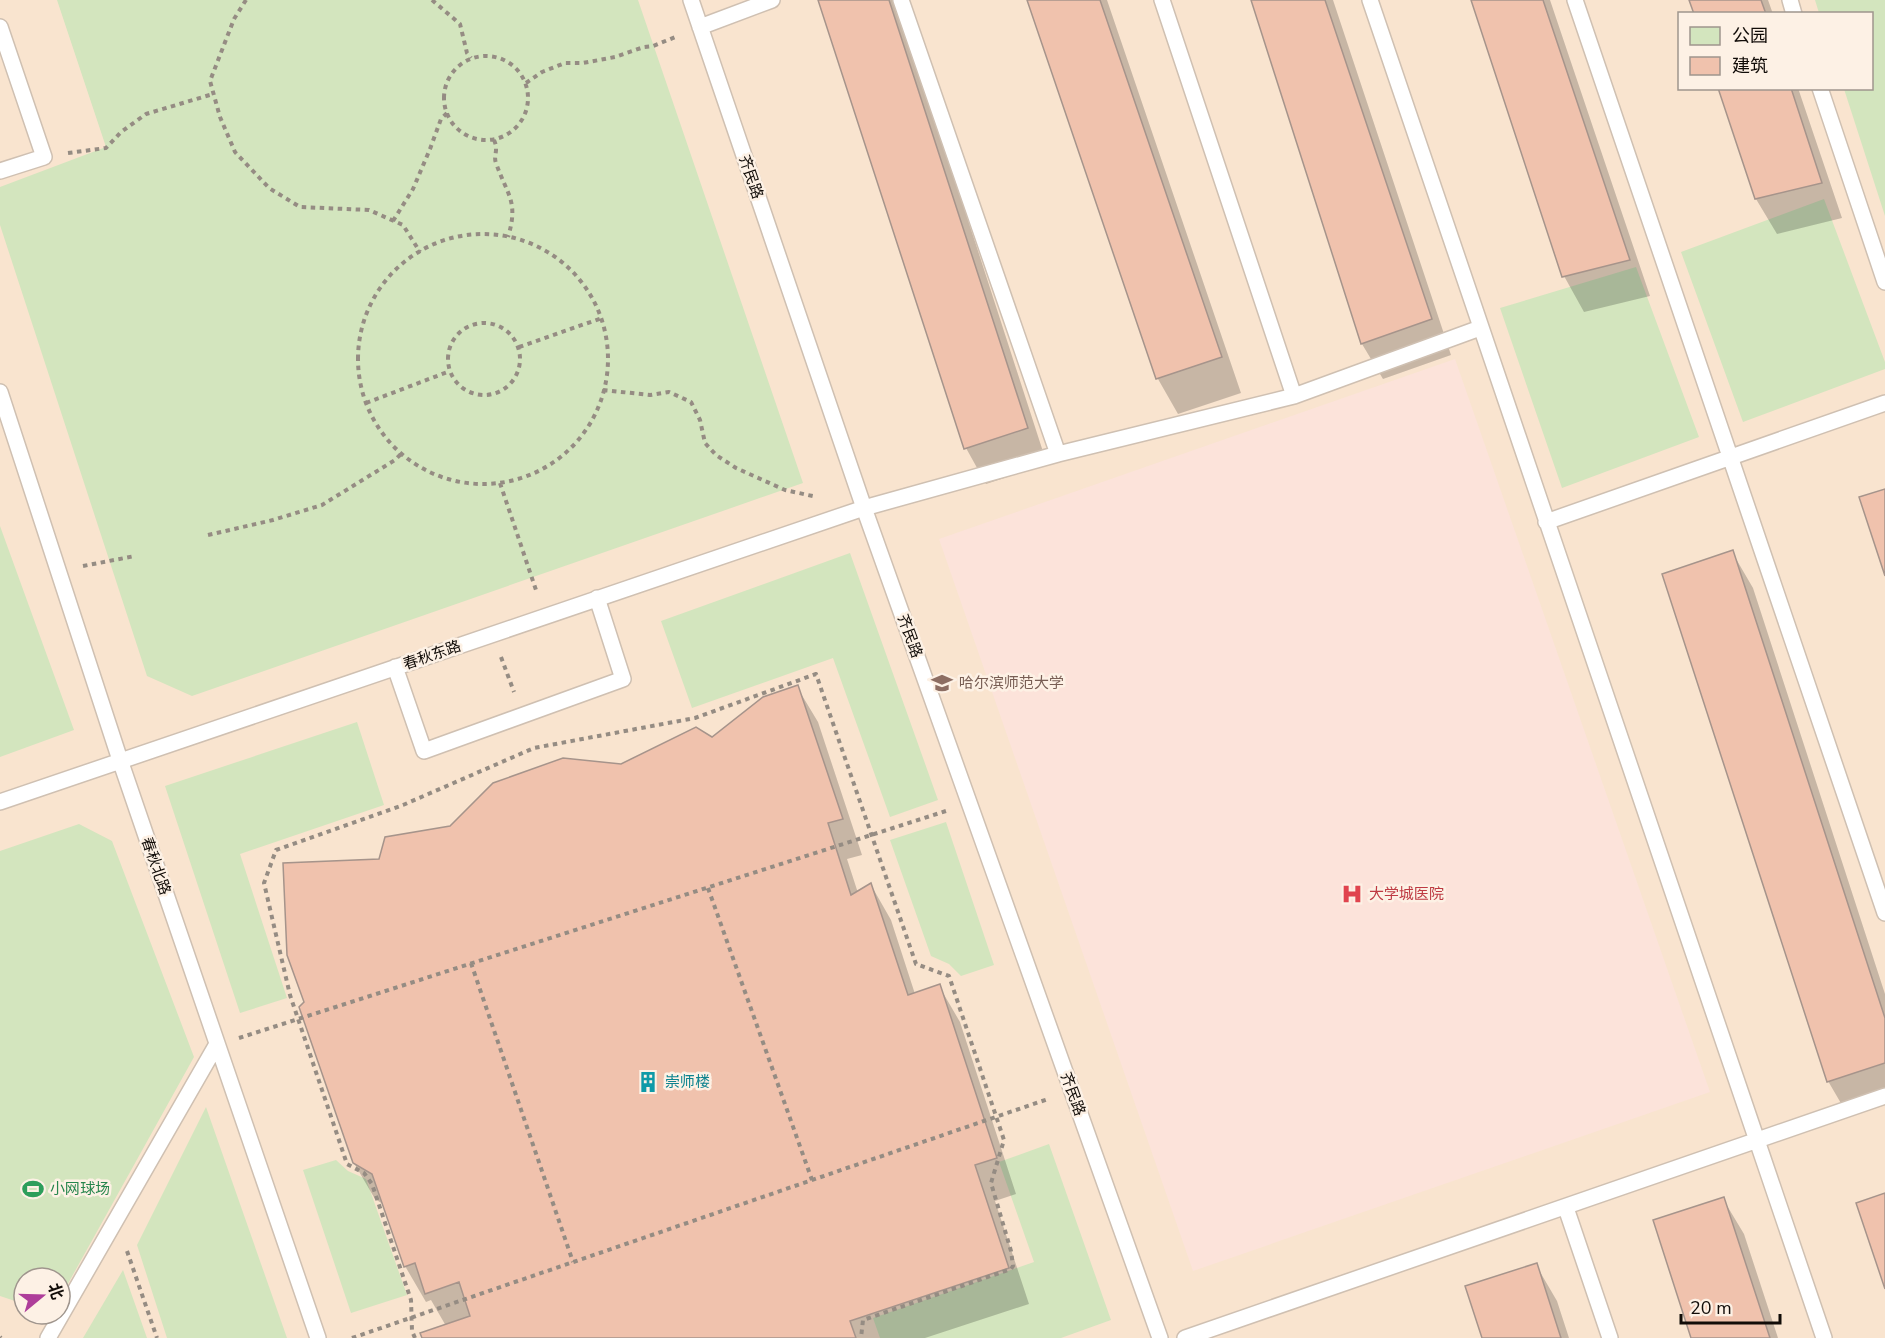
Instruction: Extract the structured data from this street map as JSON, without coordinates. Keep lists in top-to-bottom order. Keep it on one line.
{"streets":{"lane":["齐民路","春秋东路","春秋北路"]},"crossings":[["齐民路","春秋东路"],["春秋东路","春秋北路"]],"places":{"school or university":["哈尔滨师范大学"],"hospital":["大学城医院"],"building":["崇师楼"],"sports":["小网球场"]},"legend":["公园","建筑"],"scale_bar":"20 m","north":"right"}
